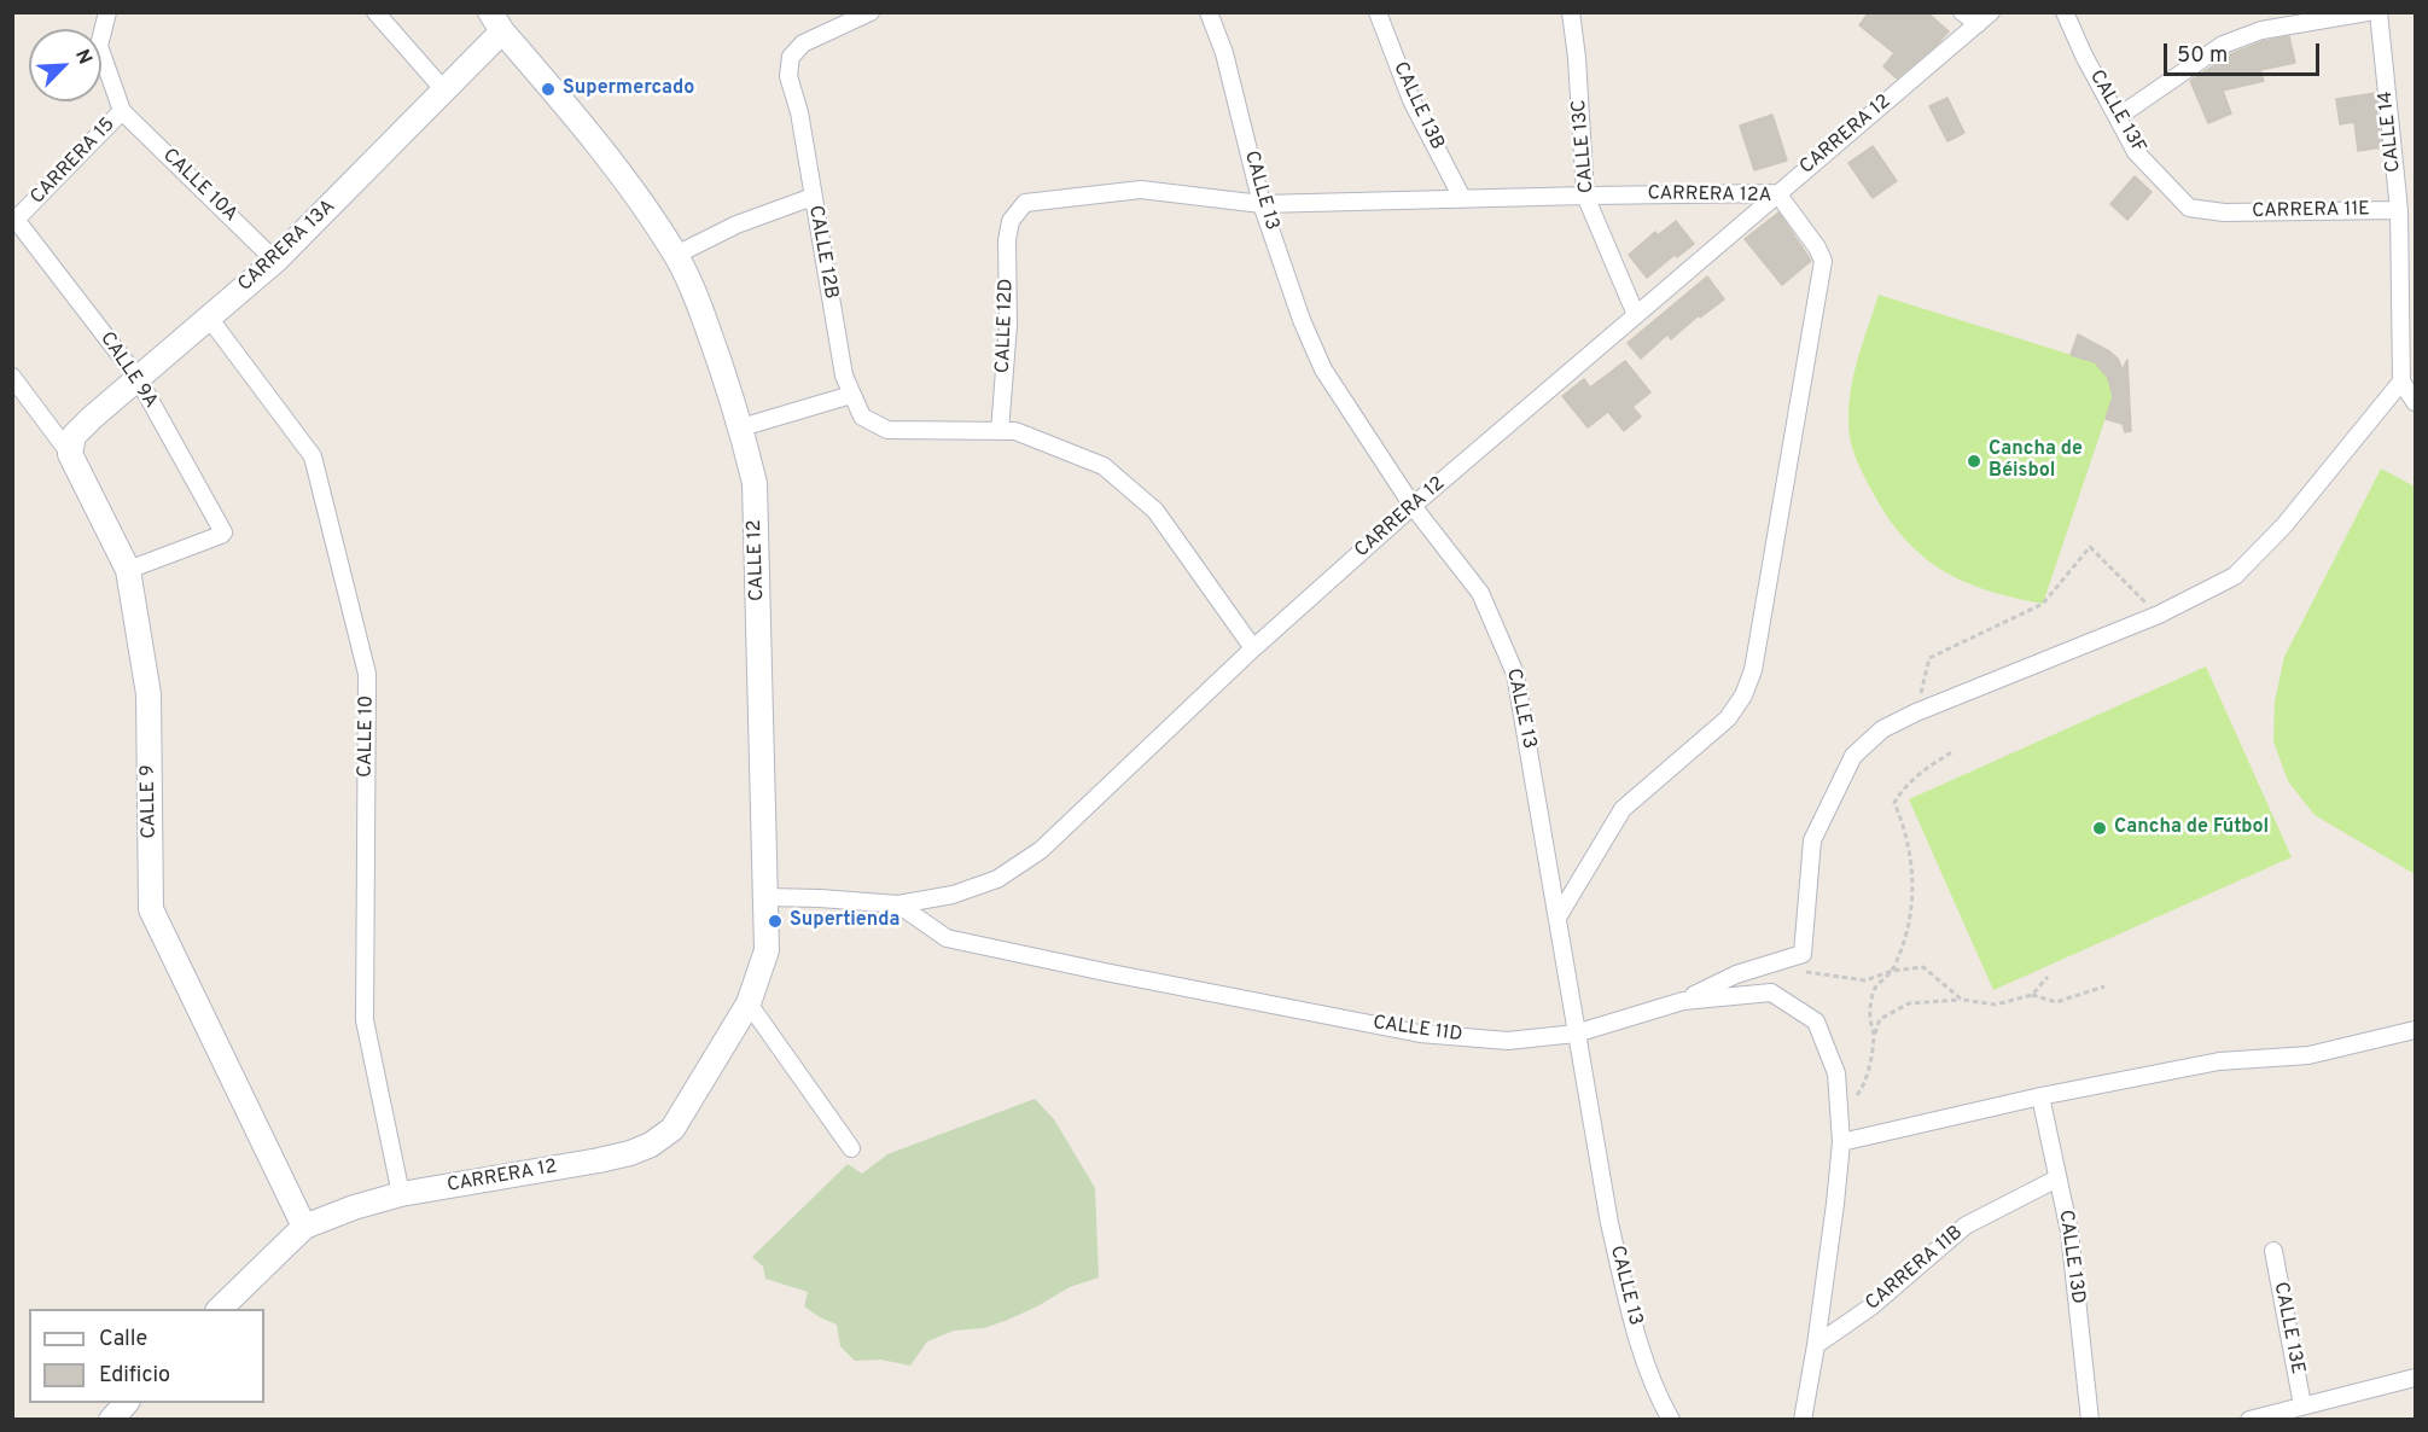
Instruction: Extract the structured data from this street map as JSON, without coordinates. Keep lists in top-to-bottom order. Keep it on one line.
{"streets":{"street":["CALLE 13B","CALLE 13F","CALLE 14","CARRERA 12","CALLE 13C","CARRERA 15","CALLE 10A","CALLE 13","CARRERA 12A","CARRERA 11E","CARRERA 13A","CALLE 12B","CALLE 12D","CALLE 9A","CALLE 12","CALLE 10","CALLE 9","CALLE 11D","CALLE 13D","CARRERA 11B","CALLE 13E"]},"crossings":[["CALLE 13B","CARRERA 12A"],["CALLE 13F","CARRERA 11E"],["CALLE 14","CARRERA 11E"],["CARRERA 12","CALLE 13C"],["CARRERA 12","CALLE 13"],["CARRERA 12","CARRERA 12A"],["CARRERA 12","CALLE 12"],["CARRERA 12","CALLE 10"],["CARRERA 12","CALLE 9"],["CARRERA 12","CALLE 11D"],["CALLE 13C","CARRERA 12A"],["CARRERA 15","CALLE 10A"],["CARRERA 15","CALLE 9A"],["CALLE 10A","CARRERA 13A"],["CALLE 13","CARRERA 12A"],["CALLE 13","CALLE 11D"],["CARRERA 12A","CALLE 12D"],["CARRERA 13A","CALLE 9A"],["CARRERA 13A","CALLE 12"],["CARRERA 13A","CALLE 10"],["CARRERA 13A","CALLE 9"],["CALLE 12B","CALLE 12D"],["CALLE 9A","CALLE 9"],["CALLE 11D","CARRERA 11B"],["CALLE 13D","CARRERA 11B"]],"places":["Supermercado","Cancha de Béisbol","Cancha de Fútbol","Supertienda"],"legend":["Calle","Edificio"],"scale_bar":"50 m","north":"top right"}
